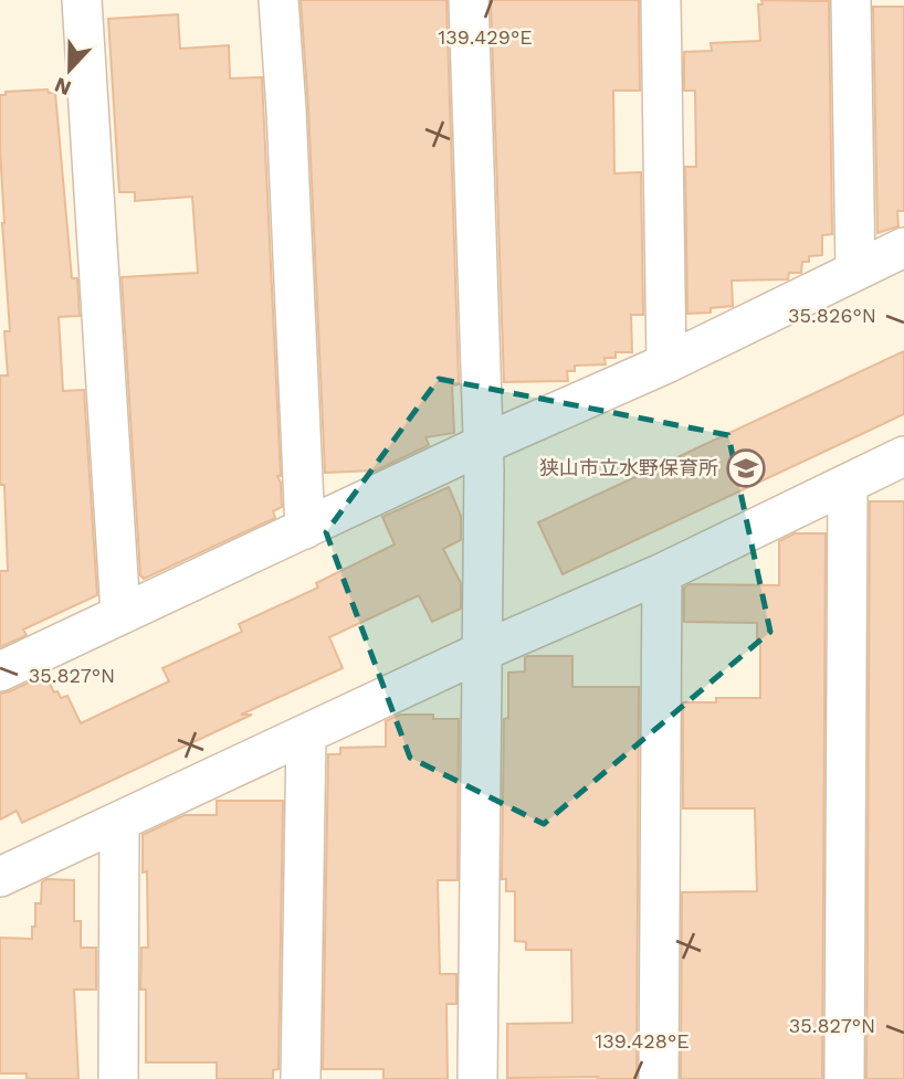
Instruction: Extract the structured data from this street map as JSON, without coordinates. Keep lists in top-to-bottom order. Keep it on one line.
{"places":{"school or university":["狭山市立水野保育所"]},"north":"bottom","coordinates":["139.429°E","35.826°N","35.827°N","139.428°E"]}
